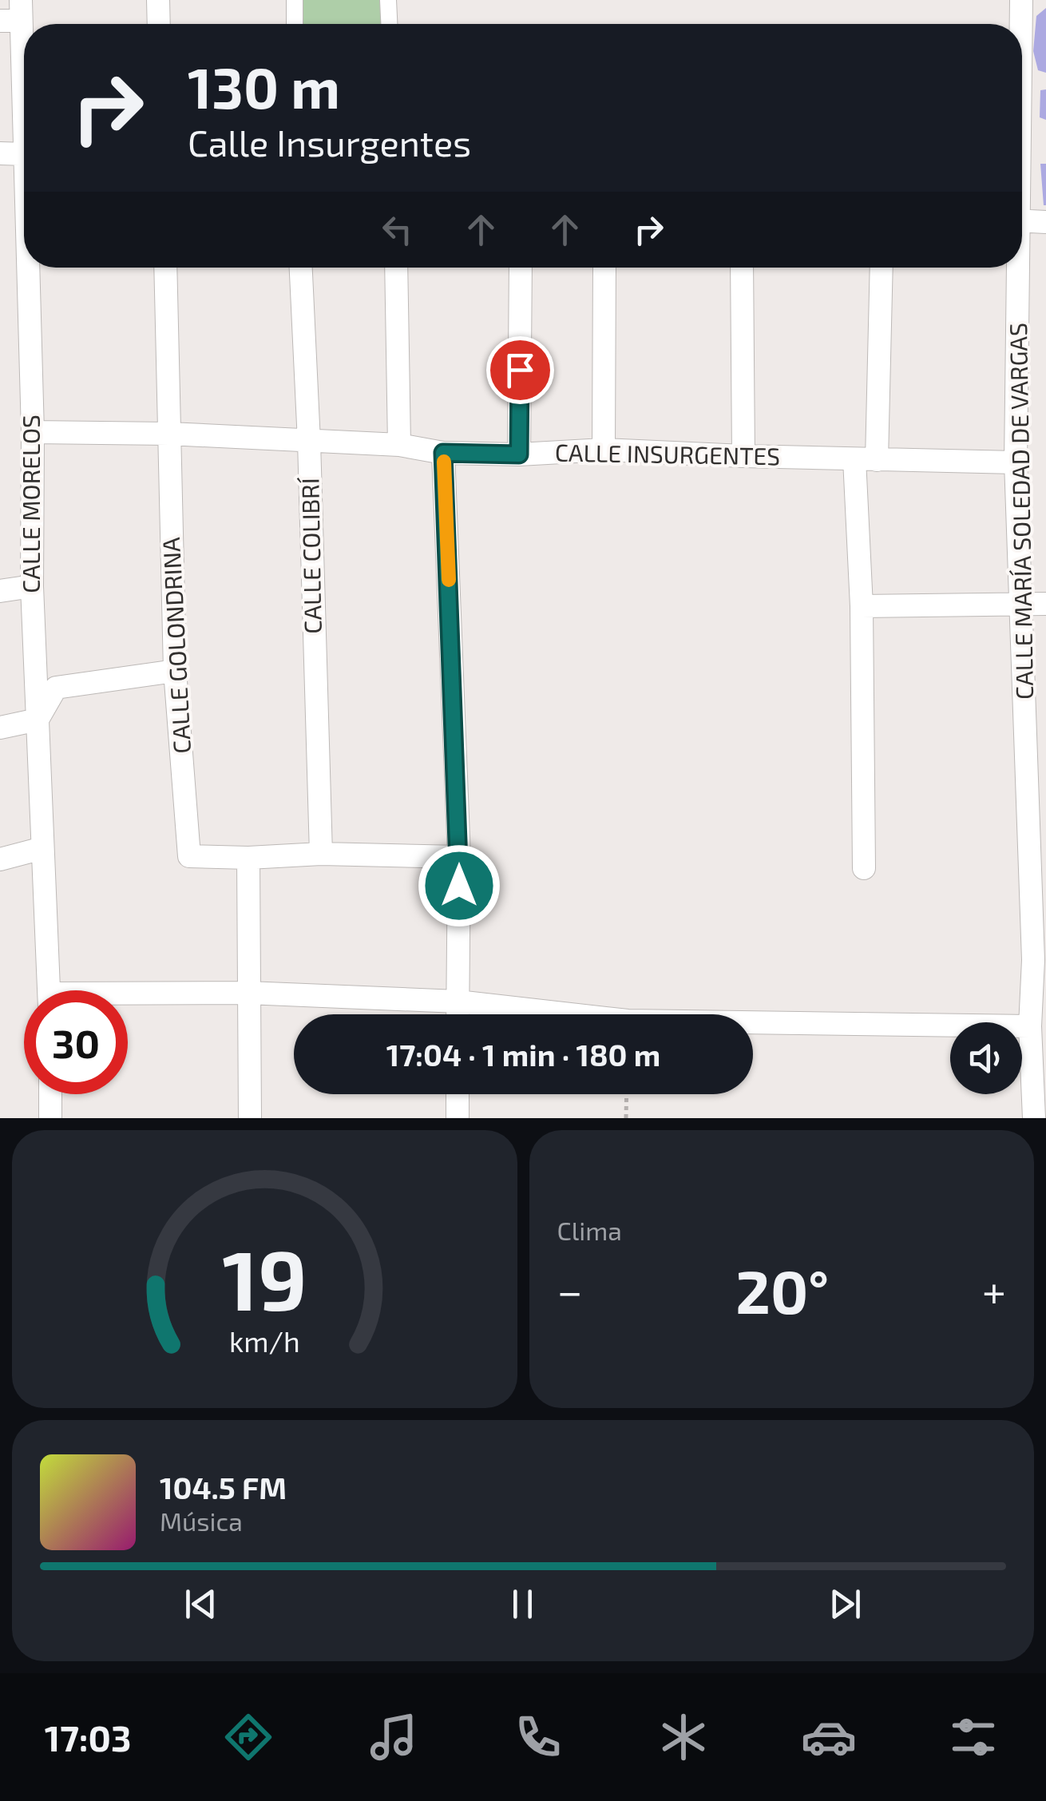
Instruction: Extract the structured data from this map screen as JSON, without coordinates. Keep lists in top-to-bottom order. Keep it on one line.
{"streets":{"street":["CALLE INSURGENTES","CALLE MORELOS","CALLE MARÍA SOLEDAD DE VARGAS","CALLE COLIBRÍ","CALLE GOLONDRINA"]},"crossings":[["CALLE INSURGENTES","CALLE MORELOS"],["CALLE INSURGENTES","CALLE MARÍA SOLEDAD DE VARGAS"],["CALLE INSURGENTES","CALLE COLIBRÍ"],["CALLE INSURGENTES","CALLE GOLONDRINA"]],"page":{"turn":["130 m","Calle Insurgentes"],"limit":"30","trip":"17:04 · 1 min · 180 m","tile":"Clima","heat":["−","20°","+"],"song":["104.5 FM","Música"],"tabs":"17:03","gauge":["19","km/h"]}}
